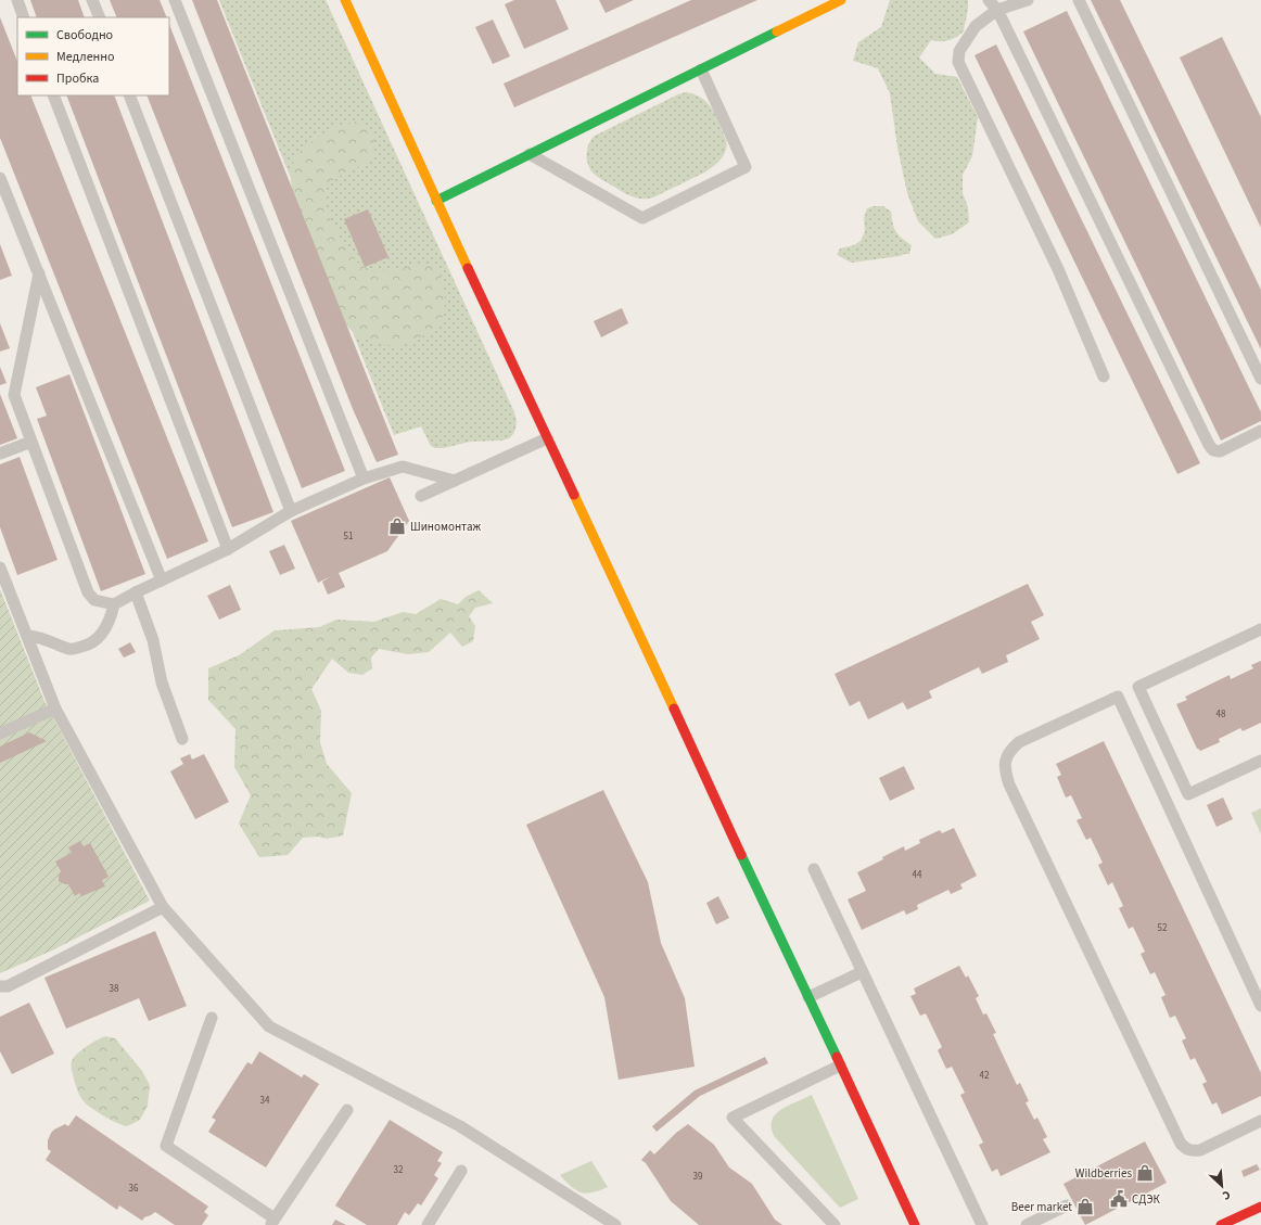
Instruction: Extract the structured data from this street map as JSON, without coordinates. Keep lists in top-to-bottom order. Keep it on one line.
{"places":{"shop":["Шиномонтаж","Wildberries","Beer market"],"public building":["СДЭК"]},"house_numbers":["51","48","44","52","38","42","34","32","39","36"],"legend":["Свободно","Медленно","Пробка"],"north":"bottom right"}
